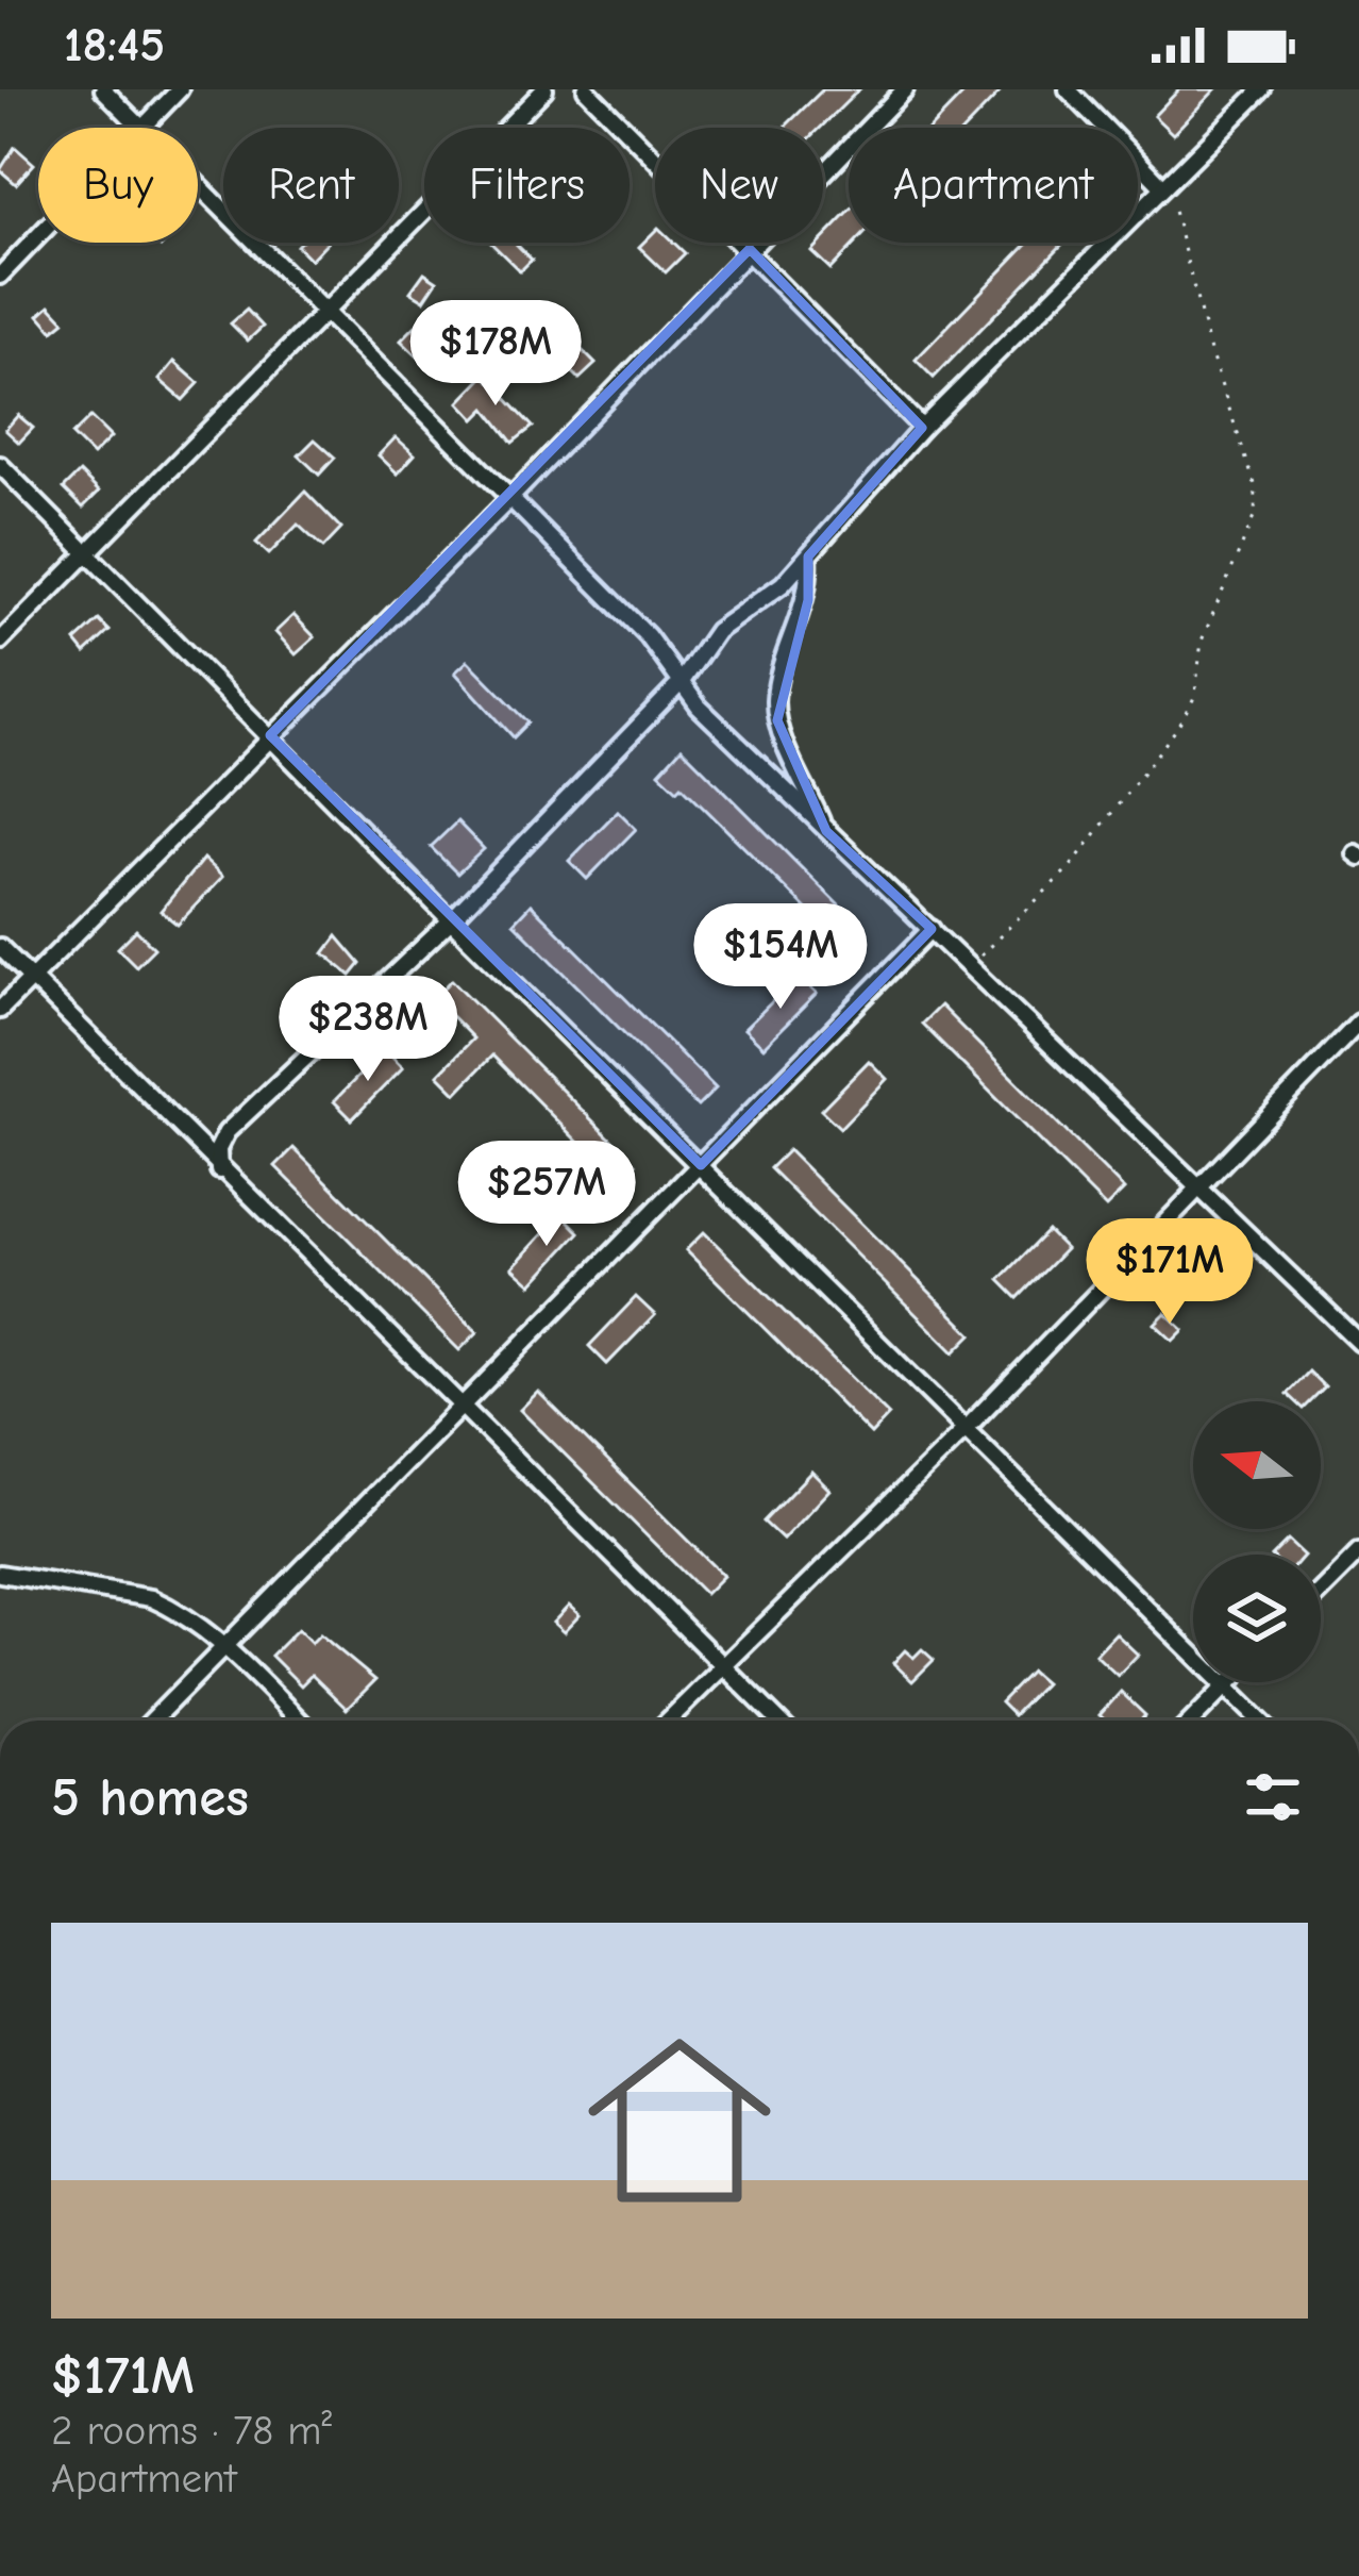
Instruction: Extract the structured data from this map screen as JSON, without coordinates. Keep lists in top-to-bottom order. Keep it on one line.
{"north":"left","page":{"status":"18:45","chip":["Buy","Rent","Filters","New","Apartment"],"price":["$178M","$154M","$238M","$257M","$171M"],"heading":"5 homes","list":[{"name":"$171M","note":"2 rooms · 78 m² · Apartment"}]}}
